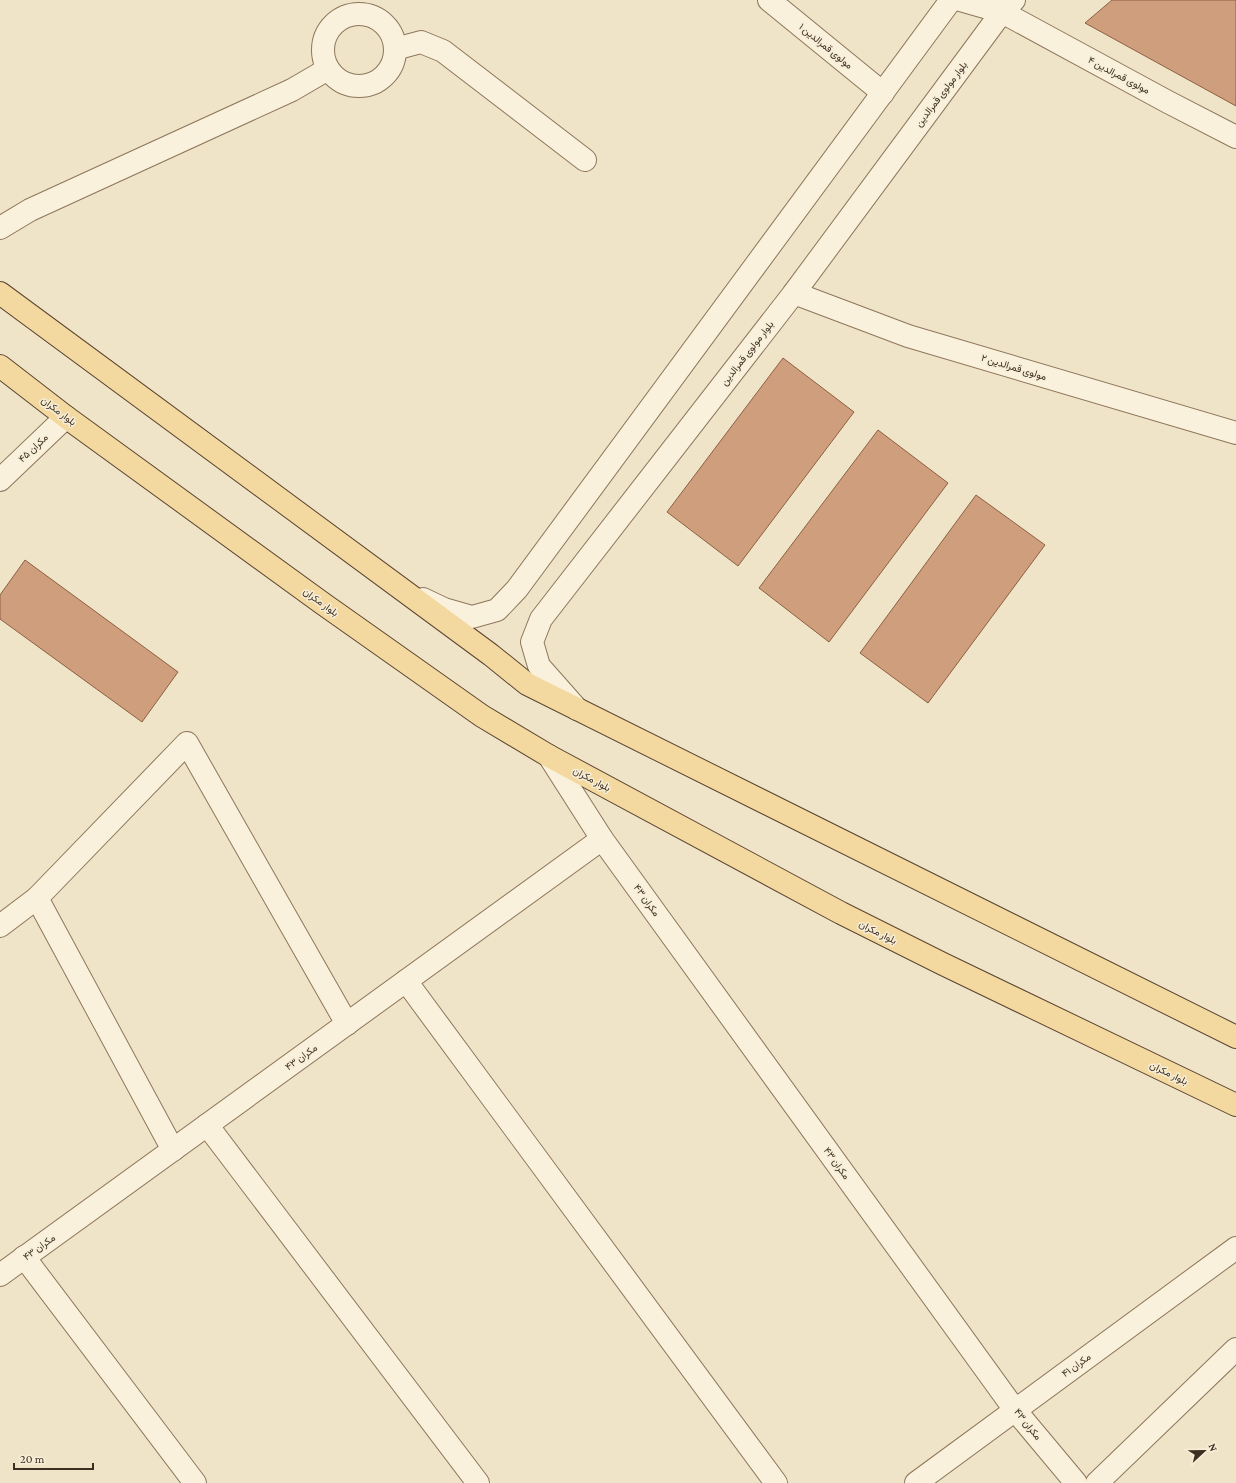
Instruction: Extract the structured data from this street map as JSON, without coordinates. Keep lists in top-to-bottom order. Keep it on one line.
{"streets":{"main road":["بلوار مکران"],"street":["مولوی قمرالدین ۱","مولوی قمرالدین ۴","بلوار مولوی قمرالدین","مولوی قمرالدین ۲","مکران ۴۵","مکران ۴۳","مکران ۴۱"]},"crossings":[["مولوی قمرالدین ۴","بلوار مولوی قمرالدین"],["بلوار مولوی قمرالدین","مولوی قمرالدین ۲"],["بلوار مکران","مکران ۴۵"],["بلوار مکران","مکران ۴۳"],["مکران ۴۳","مکران ۴۱"]],"scale_bar":"20 m","north":"right"}
